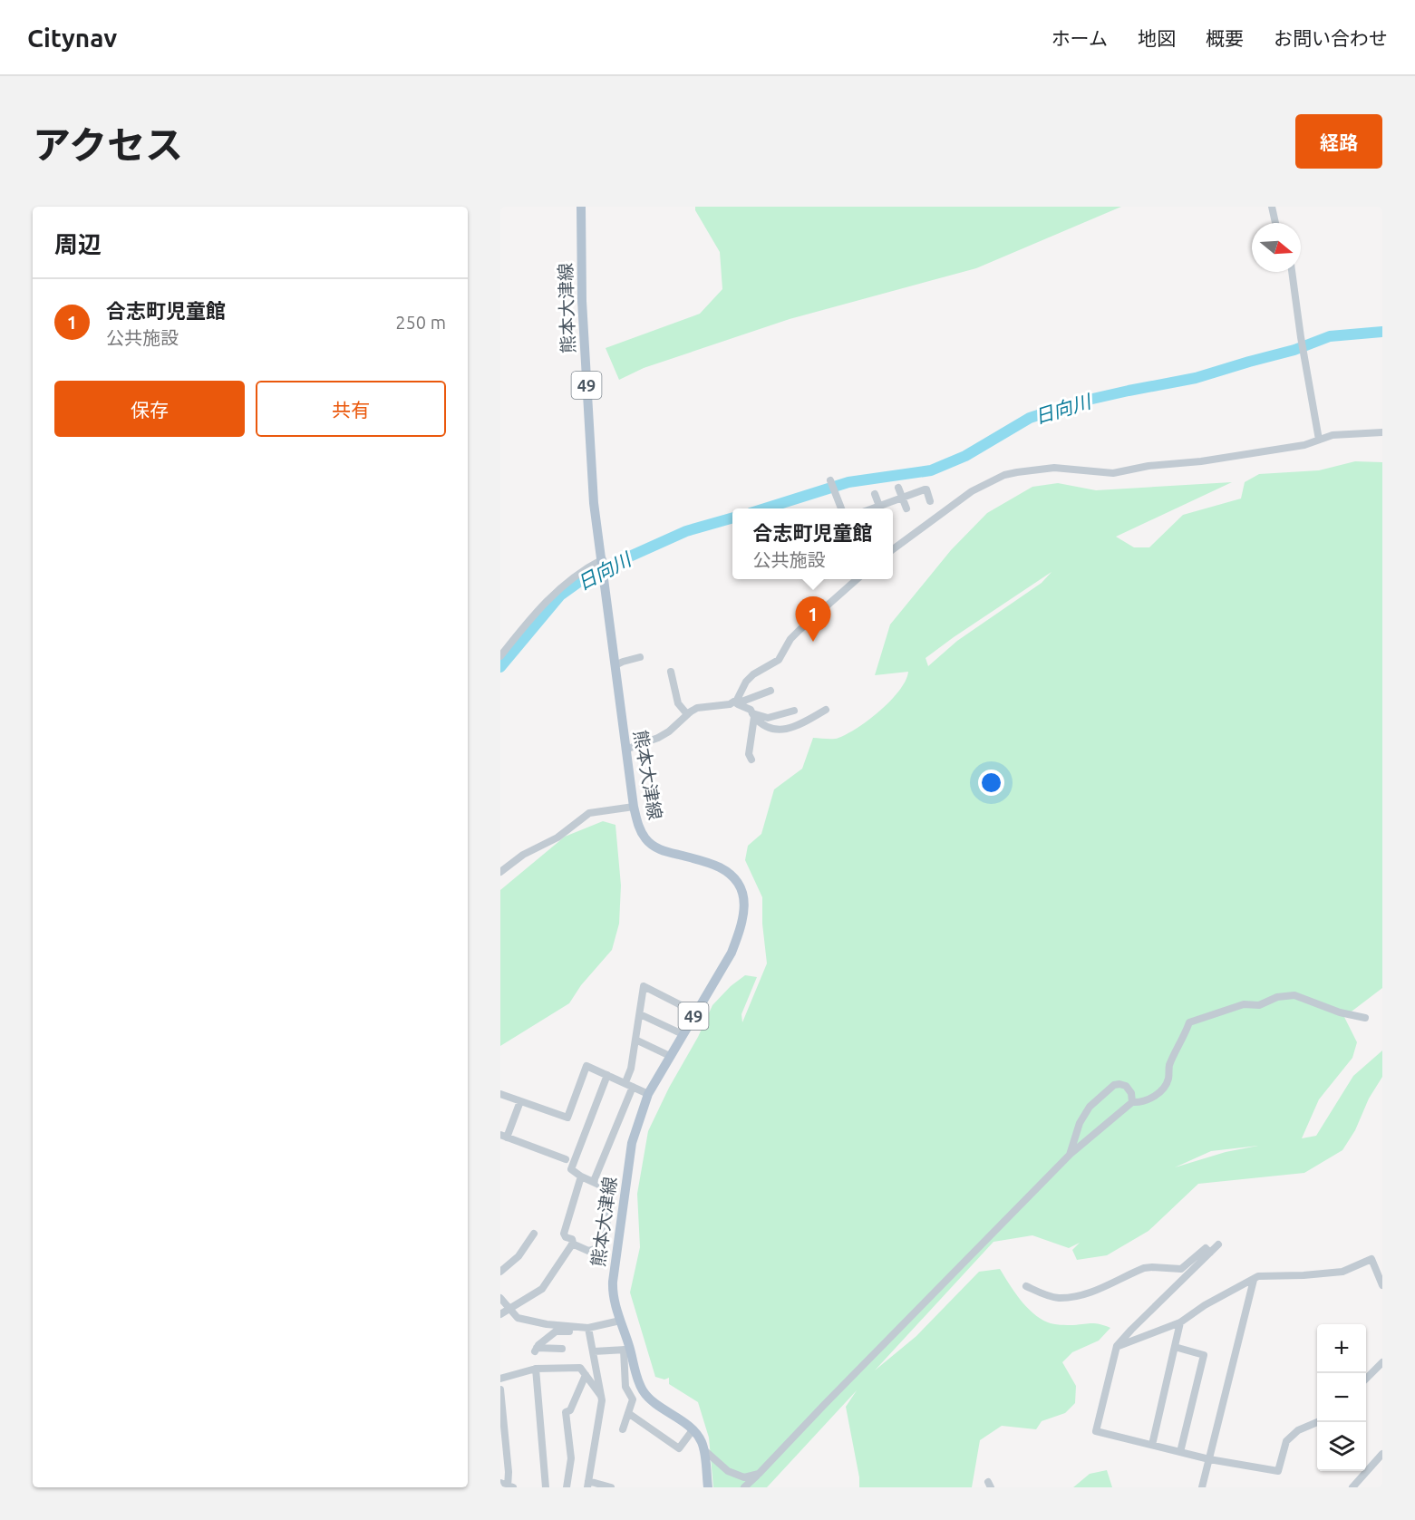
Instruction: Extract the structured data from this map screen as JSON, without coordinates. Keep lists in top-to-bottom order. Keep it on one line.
{"streets":{"main road":["熊本大津線","49"]},"water":["日向川"],"north":"right","page":{"header":"Citynav","nav":["ホーム","地図","概要","お問い合わせ"],"title":"アクセス","buttons":["経路",["保存","共有"]],"heading":"周辺","list":[{"mark":"1","name":"合志町児童館","note":"公共施設","value":"250 m"}],"popup":["合志町児童館","公共施設"],"pins":"1","map_buttons":["+","−"]}}
